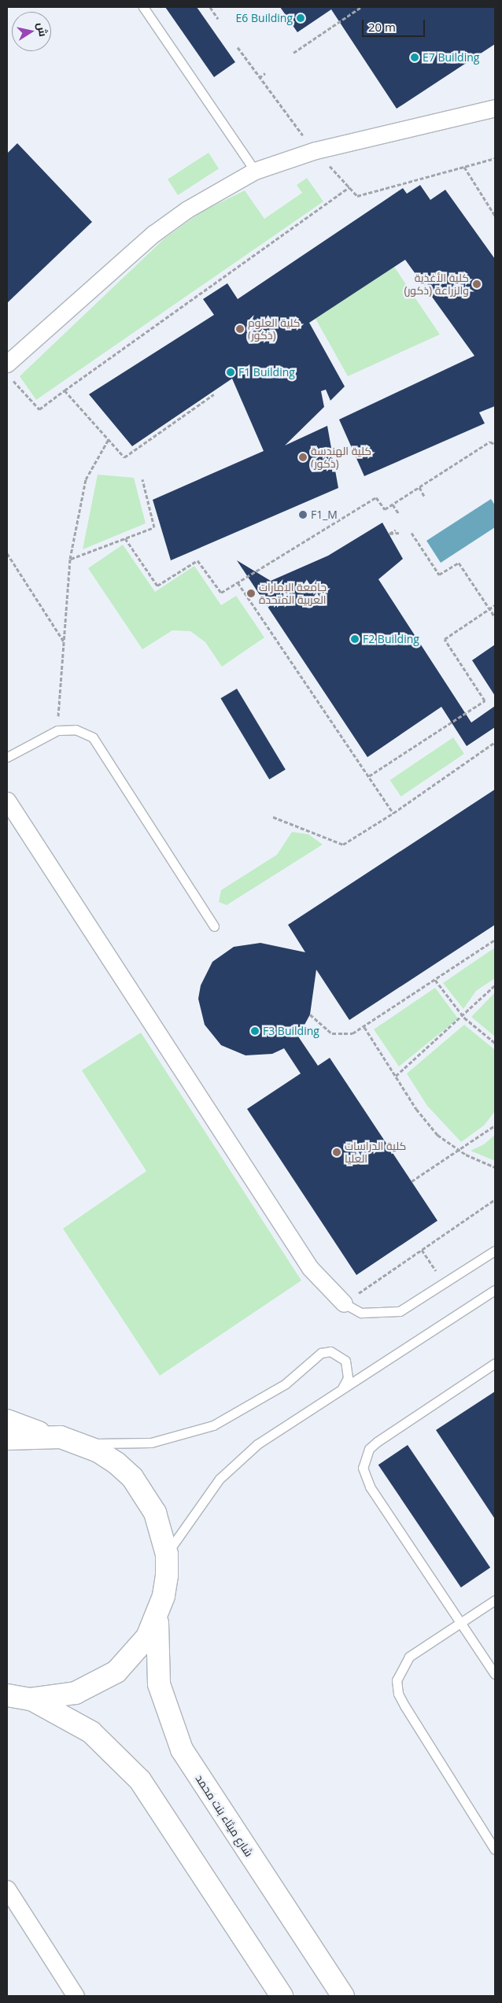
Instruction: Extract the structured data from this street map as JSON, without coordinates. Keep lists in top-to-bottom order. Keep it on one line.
{"streets":{"main road":["شارع ميثاء بنت محمد"]},"places":["E6 Building","E7 Building","كلية الأغذية والزراعة (ذكور)","كلية العلوم (ذكور)","F1 Building","كلية الهندسة (ذكور)","F1_M","جامعة الإمارات العربية المتحدة","F2 Building","F3 Building","كلية الدراسات العليا"],"scale_bar":"20 m","north":"right"}
